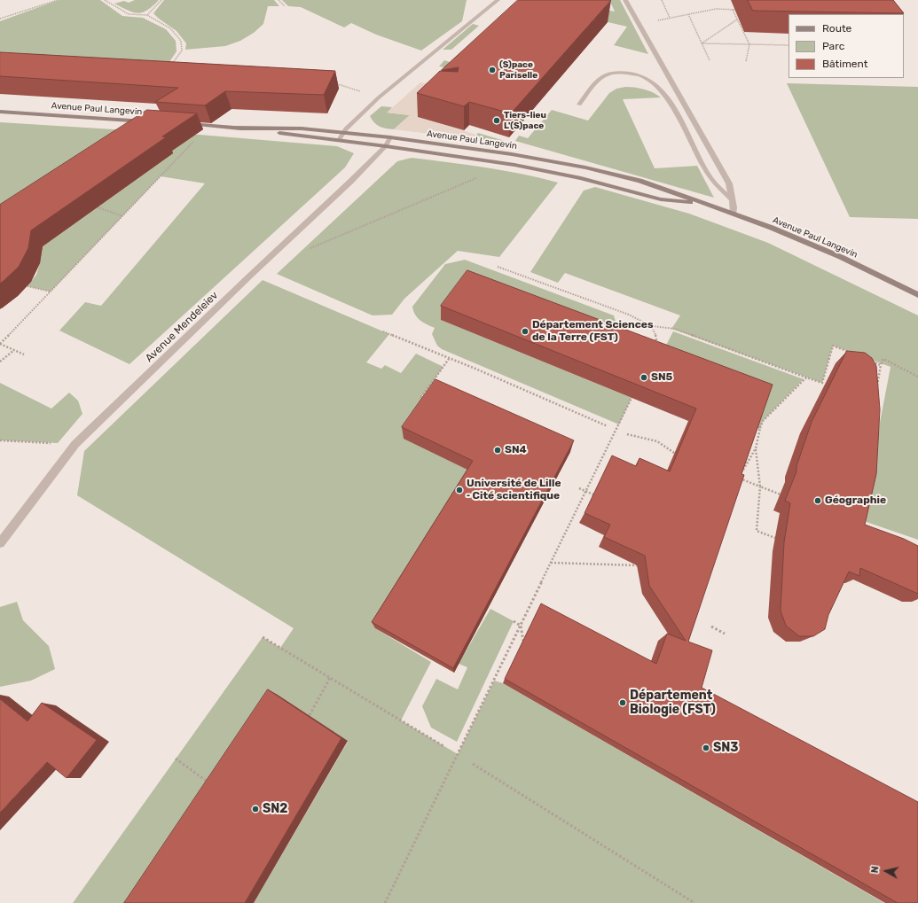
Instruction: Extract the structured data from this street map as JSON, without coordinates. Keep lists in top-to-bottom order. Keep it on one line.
{"streets":{"street":["Avenue Paul Langevin","Avenue Mendeleiev"]},"crossings":[["Avenue Paul Langevin","Avenue Mendeleiev"]],"places":["(S)pace Pariselle","Tiers-lieu L'(S)pace","Département Sciences de la Terre (FST)","SN5","SN4","Université de Lille ‐ Cité scientifique","Géographie","Département Biologie (FST)","SN3","SN2"],"legend":["Route","Parc","Bâtiment"],"north":"left"}
